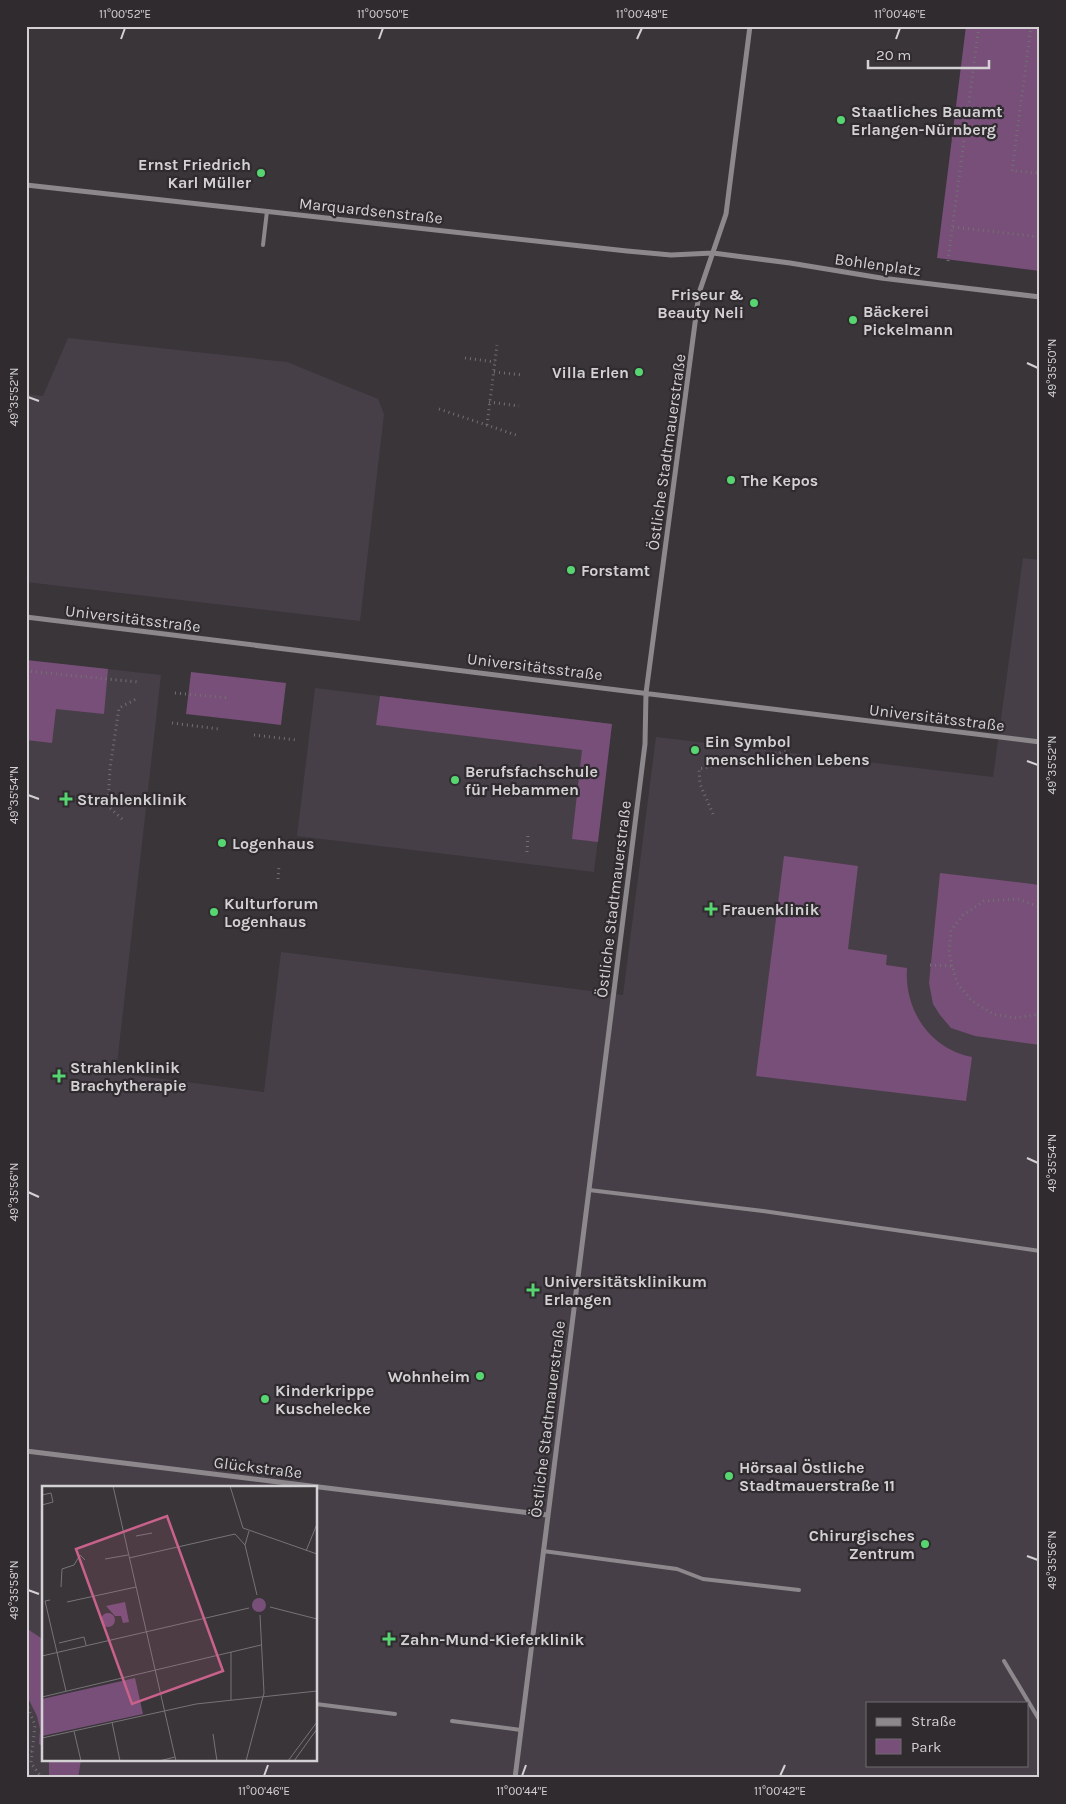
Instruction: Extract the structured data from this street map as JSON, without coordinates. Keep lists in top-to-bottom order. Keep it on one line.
{"streets":{"street":["Marquardsenstraße","Bohlenplatz","Östliche Stadtmauerstraße","Universitätsstraße","Glückstraße"]},"crossings":[["Marquardsenstraße","Bohlenplatz"],["Marquardsenstraße","Östliche Stadtmauerstraße"],["Bohlenplatz","Östliche Stadtmauerstraße"],["Östliche Stadtmauerstraße","Universitätsstraße"],["Östliche Stadtmauerstraße","Glückstraße"]],"places":{"other":["Staatliches Bauamt Erlangen-Nürnberg","Ernst Friedrich Karl Müller","Friseur & Beauty Neli","Bäckerei Pickelmann","Villa Erlen","The Kepos","Forstamt","Ein Symbol menschlichen Lebens","Berufsfachschule für Hebammen","Logenhaus","Kulturforum Logenhaus","Wohnheim","Kinderkrippe Kuschelecke","Hörsaal Östliche Stadtmauerstraße 11","Chirurgisches Zentrum"],"health":["Strahlenklinik","Frauenklinik","Strahlenklinik Brachytherapie","Universitätsklinikum Erlangen","Zahn-Mund-Kieferklinik"]},"legend":["Straße","Park"],"scale_bar":"20 m","coordinates":["11°00'52\"E","11°00'50\"E","11°00'48\"E","11°00'46\"E","49°35'50\"N","49°35'52\"N","49°35'54\"N","49°35'56\"N","49°35'58\"N","11°00'44\"E","11°00'42\"E"]}
